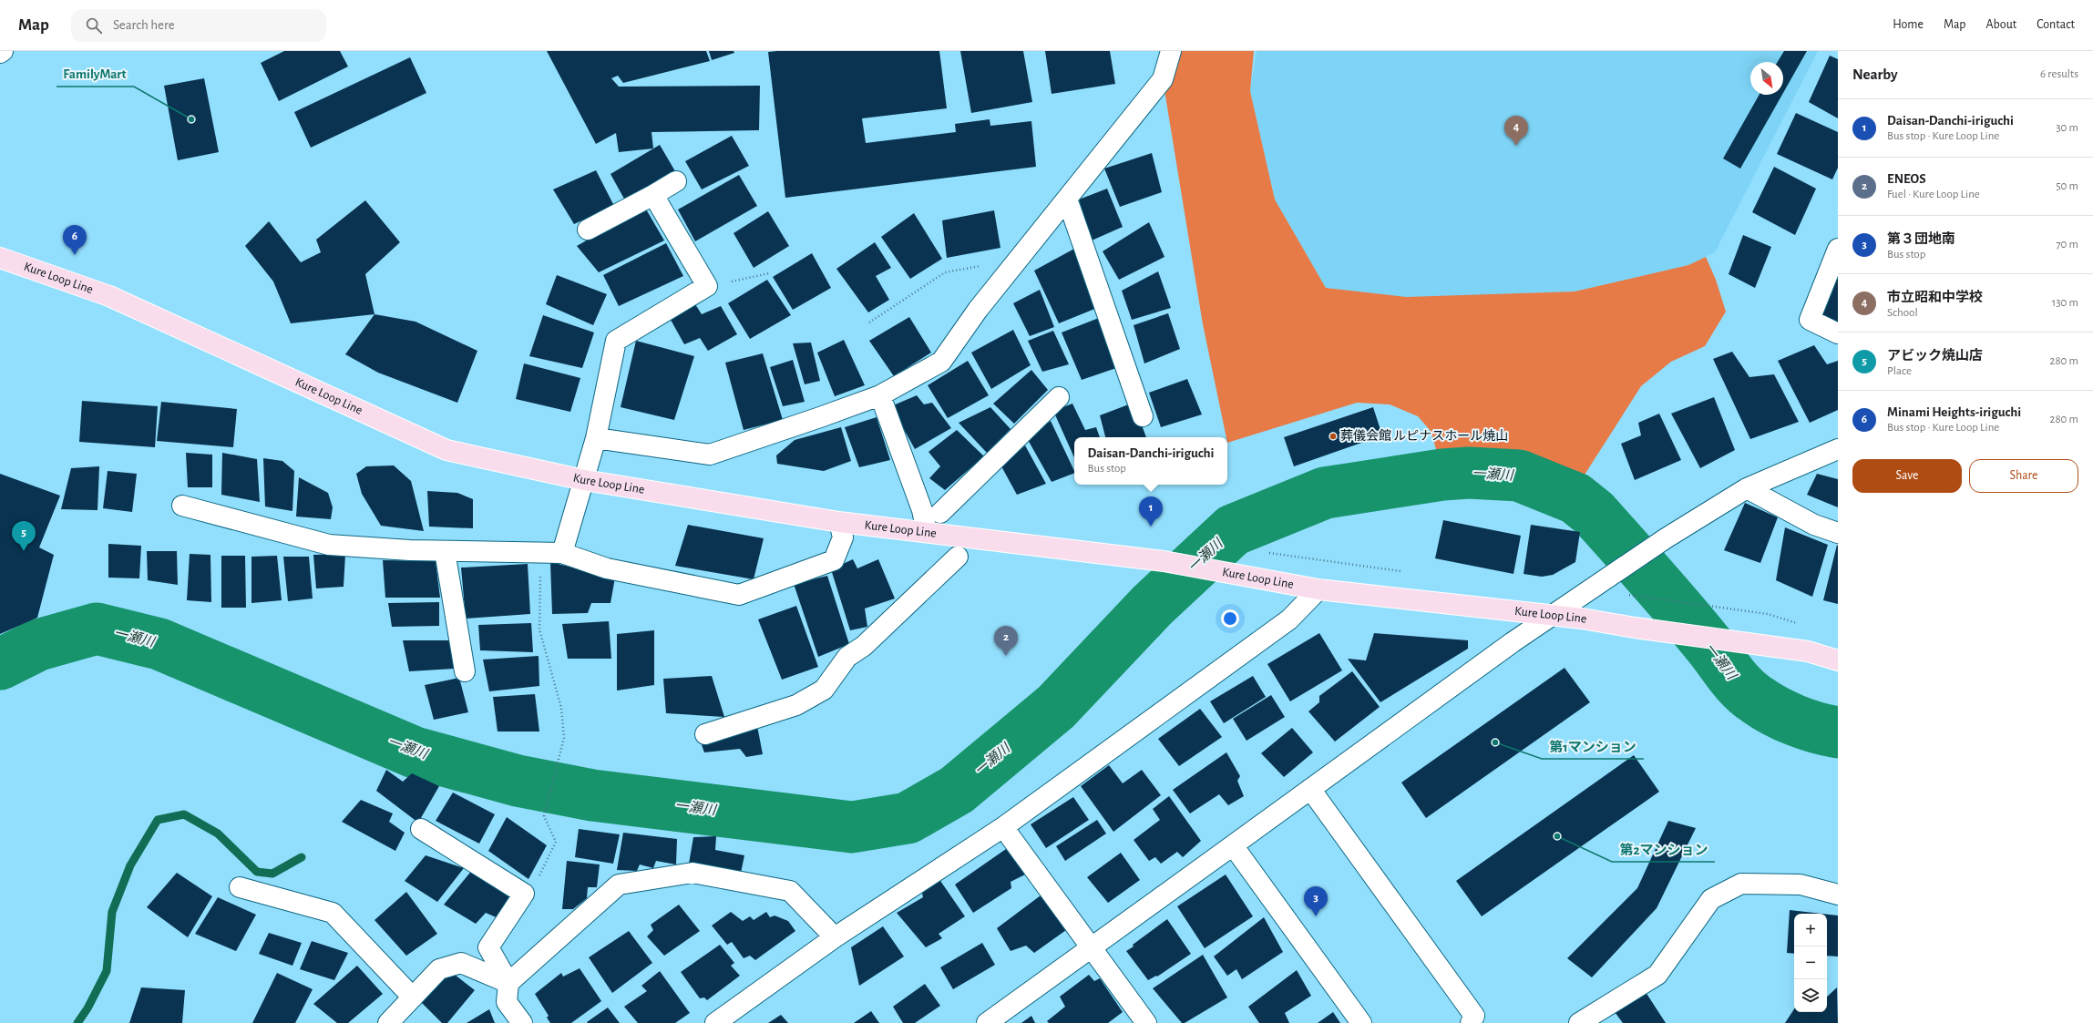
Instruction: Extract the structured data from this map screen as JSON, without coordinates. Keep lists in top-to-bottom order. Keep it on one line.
{"streets":{"main road":["Kure Loop Line"]},"water":["一瀬川"],"places":["FamilyMart","葬儀会館 ルピナスホール焼山","第1マンション","第2マンション"],"north":"bottom right","page":{"header":"Map","search":"Search here","nav":["Home","Map","About","Contact"],"heading":["Nearby","6 results"],"list":[{"mark":"1","name":"Daisan-Danchi-iriguchi","note":"Bus stop · Kure Loop Line","value":"30 m"},{"mark":"2","name":"ENEOS","note":"Fuel · Kure Loop Line","value":"50 m"},{"mark":"3","name":"第３団地南","note":"Bus stop","value":"70 m"},{"mark":"4","name":"市立昭和中学校","note":"School","value":"130 m"},{"mark":"5","name":"アビック焼山店","note":"Place","value":"280 m"},{"mark":"6","name":"Minami Heights-iriguchi","note":"Bus stop · Kure Loop Line","value":"280 m"}],"pins":["4","6","1","5","2","3"],"popup":["Daisan-Danchi-iriguchi","Bus stop"],"buttons":["Save","Share"],"map_buttons":["+","−"]}}
